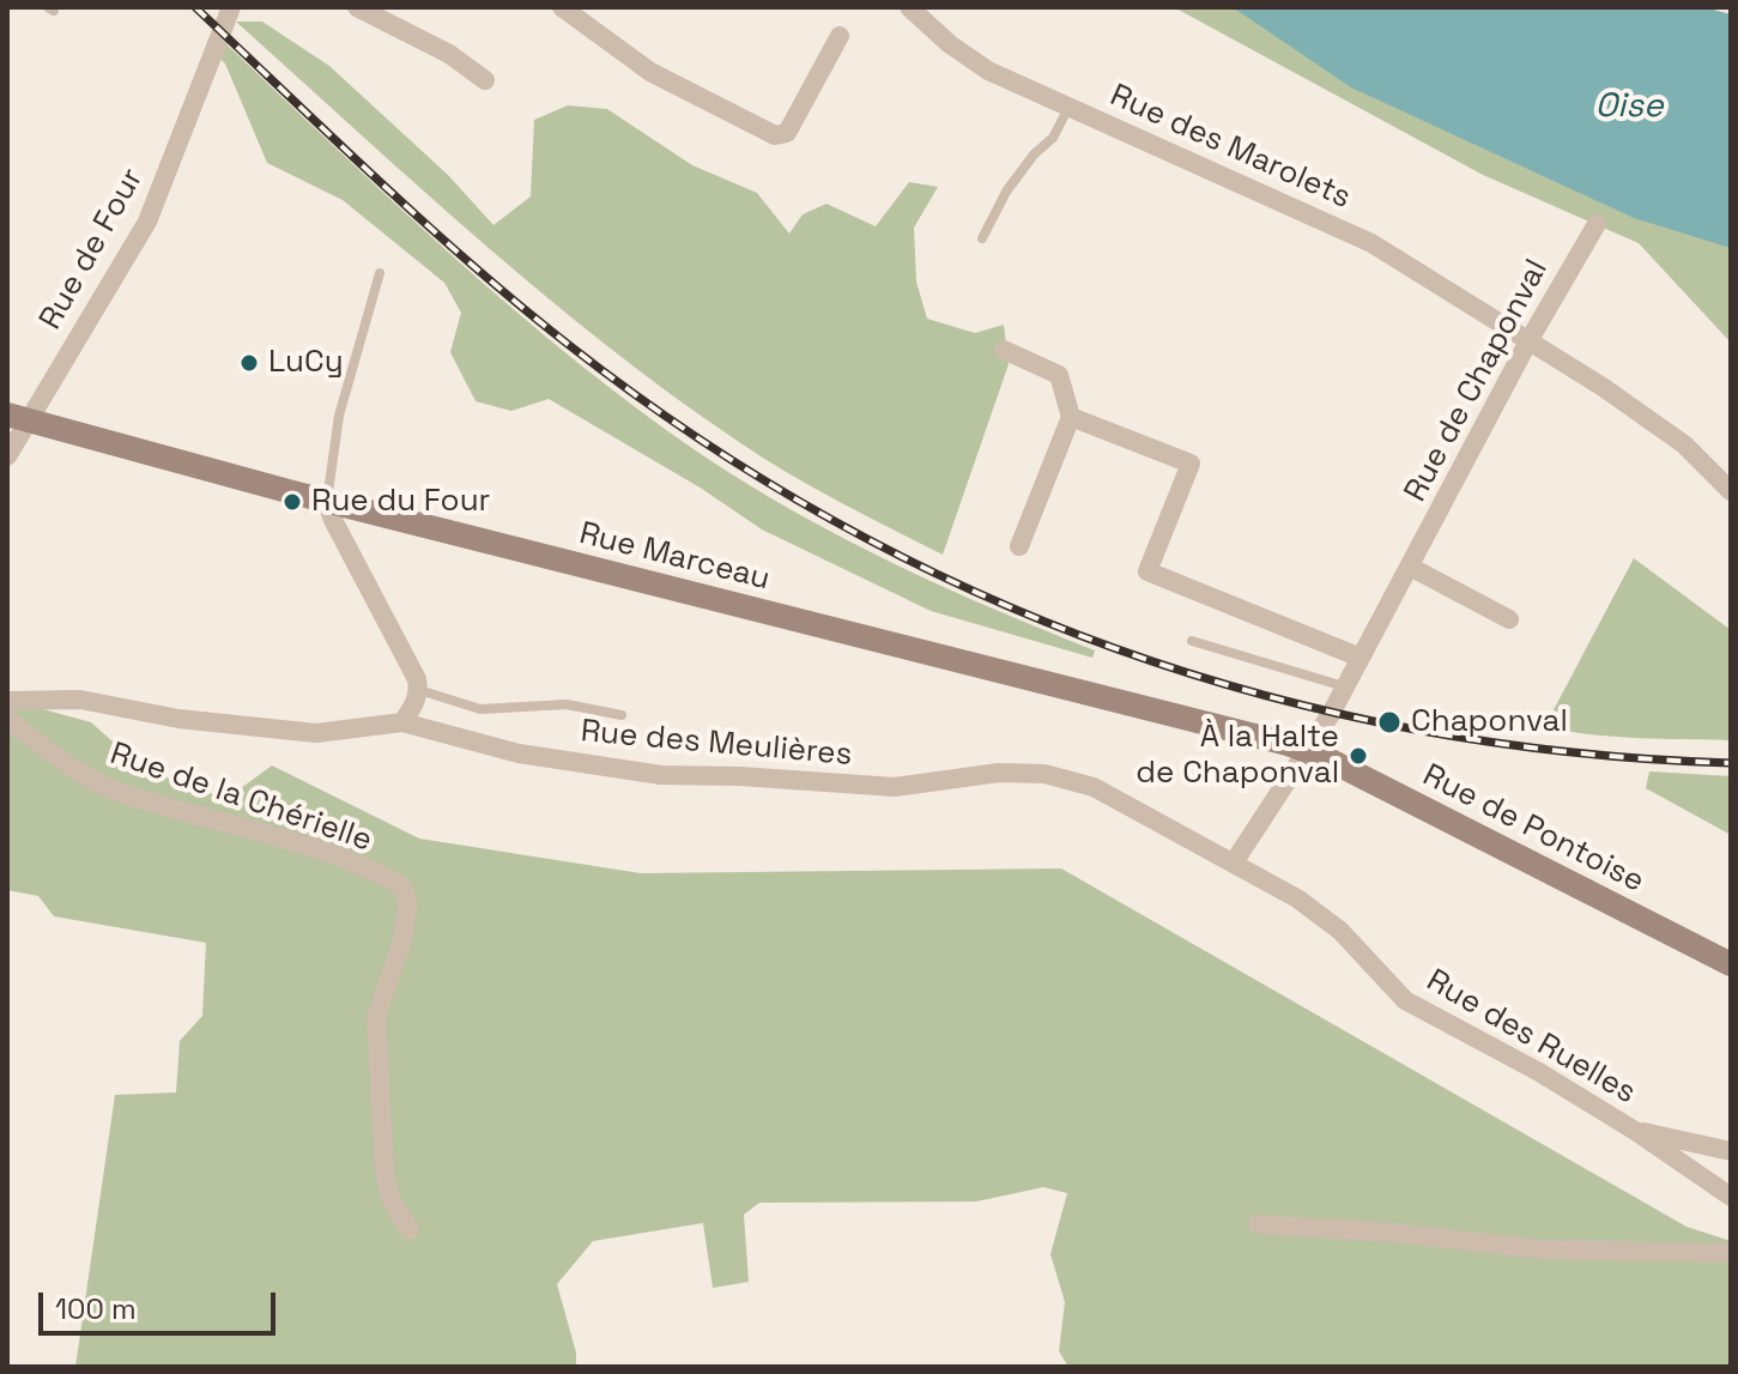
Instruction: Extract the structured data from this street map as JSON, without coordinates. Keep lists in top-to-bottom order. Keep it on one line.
{"streets":{"main road":["Rue Marceau","Rue de Pontoise"],"street":["Rue des Marolets","Rue de Four","Rue de Chaponval","Rue des Meulières","Rue de la Chérielle","Rue des Ruelles"]},"crossings":[["Rue des Marolets","Rue de Chaponval"],["Rue de Four","Rue Marceau"],["Rue de Chaponval","Rue Marceau"],["Rue de Chaponval","Rue de Pontoise"],["Rue Marceau","Rue de Pontoise"],["Rue des Meulières","Rue des Ruelles"]],"water":["Oise"],"places":["LuCy","Rue du Four","Chaponval","À la Halte de Chaponval"],"scale_bar":"100 m"}
